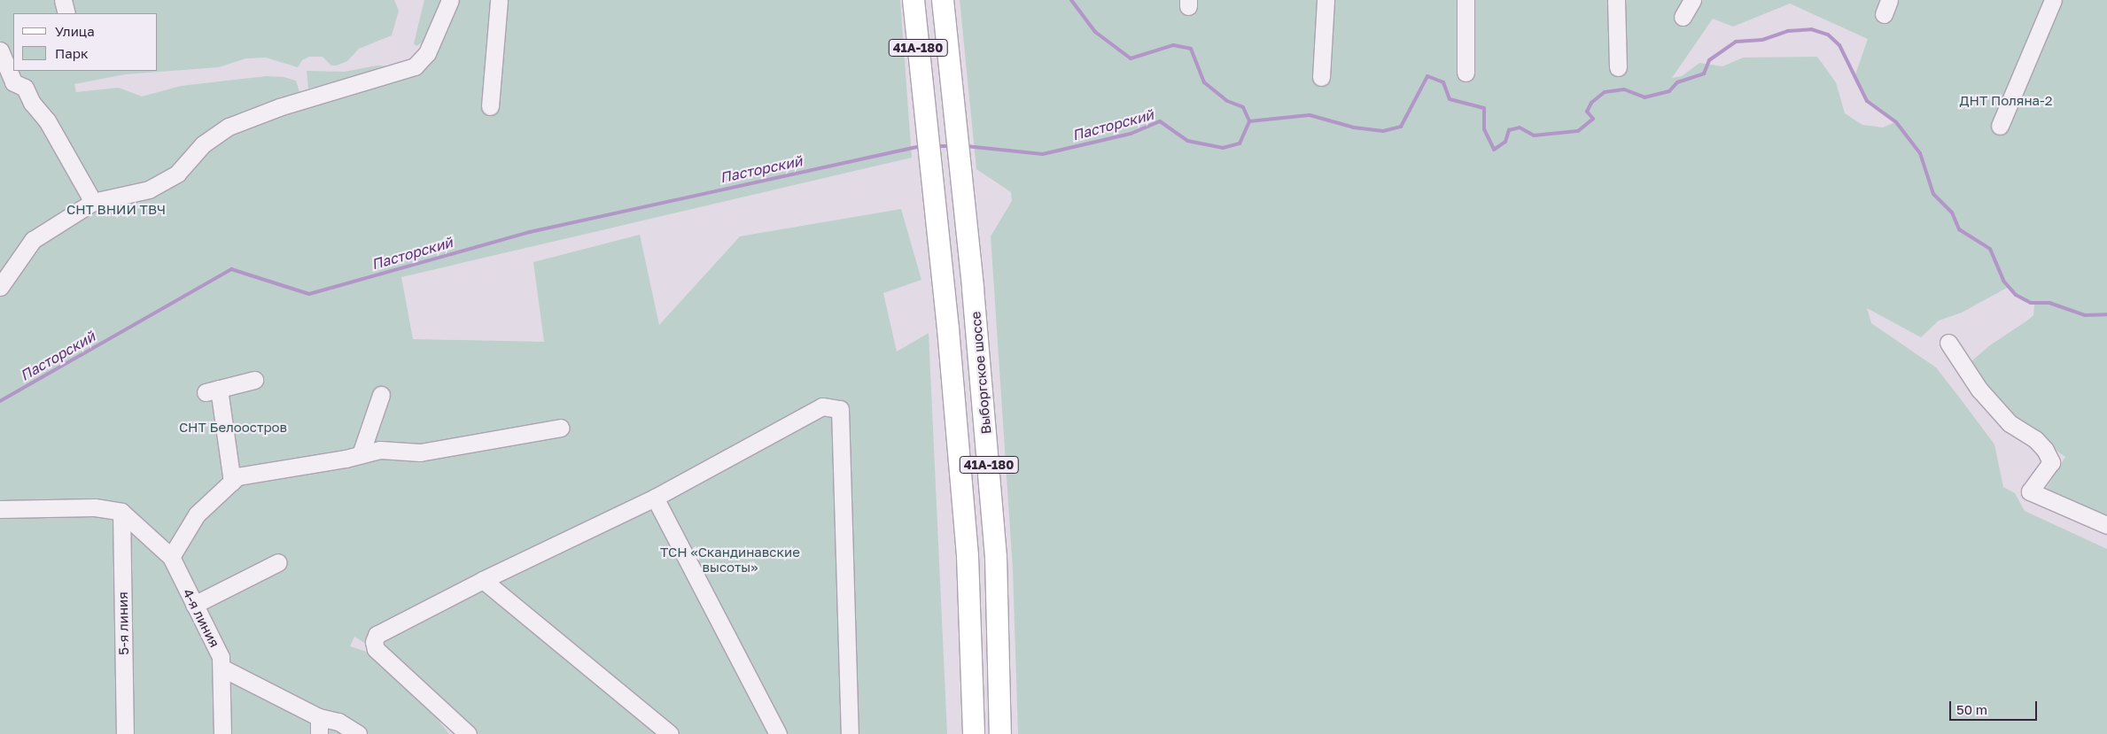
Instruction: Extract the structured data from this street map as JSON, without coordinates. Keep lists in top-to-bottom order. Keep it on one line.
{"streets":{"main road":["41А-180","Выборгское шоссе"],"street":["4-я линия","5-я линия"]},"water":["Пасторский"],"parks":["ДНТ Поляна-2","СНТ ВНИИ ТВЧ","СНТ Белоостров","ТСН «Скандинавские высоты»"],"legend":["Улица","Парк"],"scale_bar":"50 m"}
